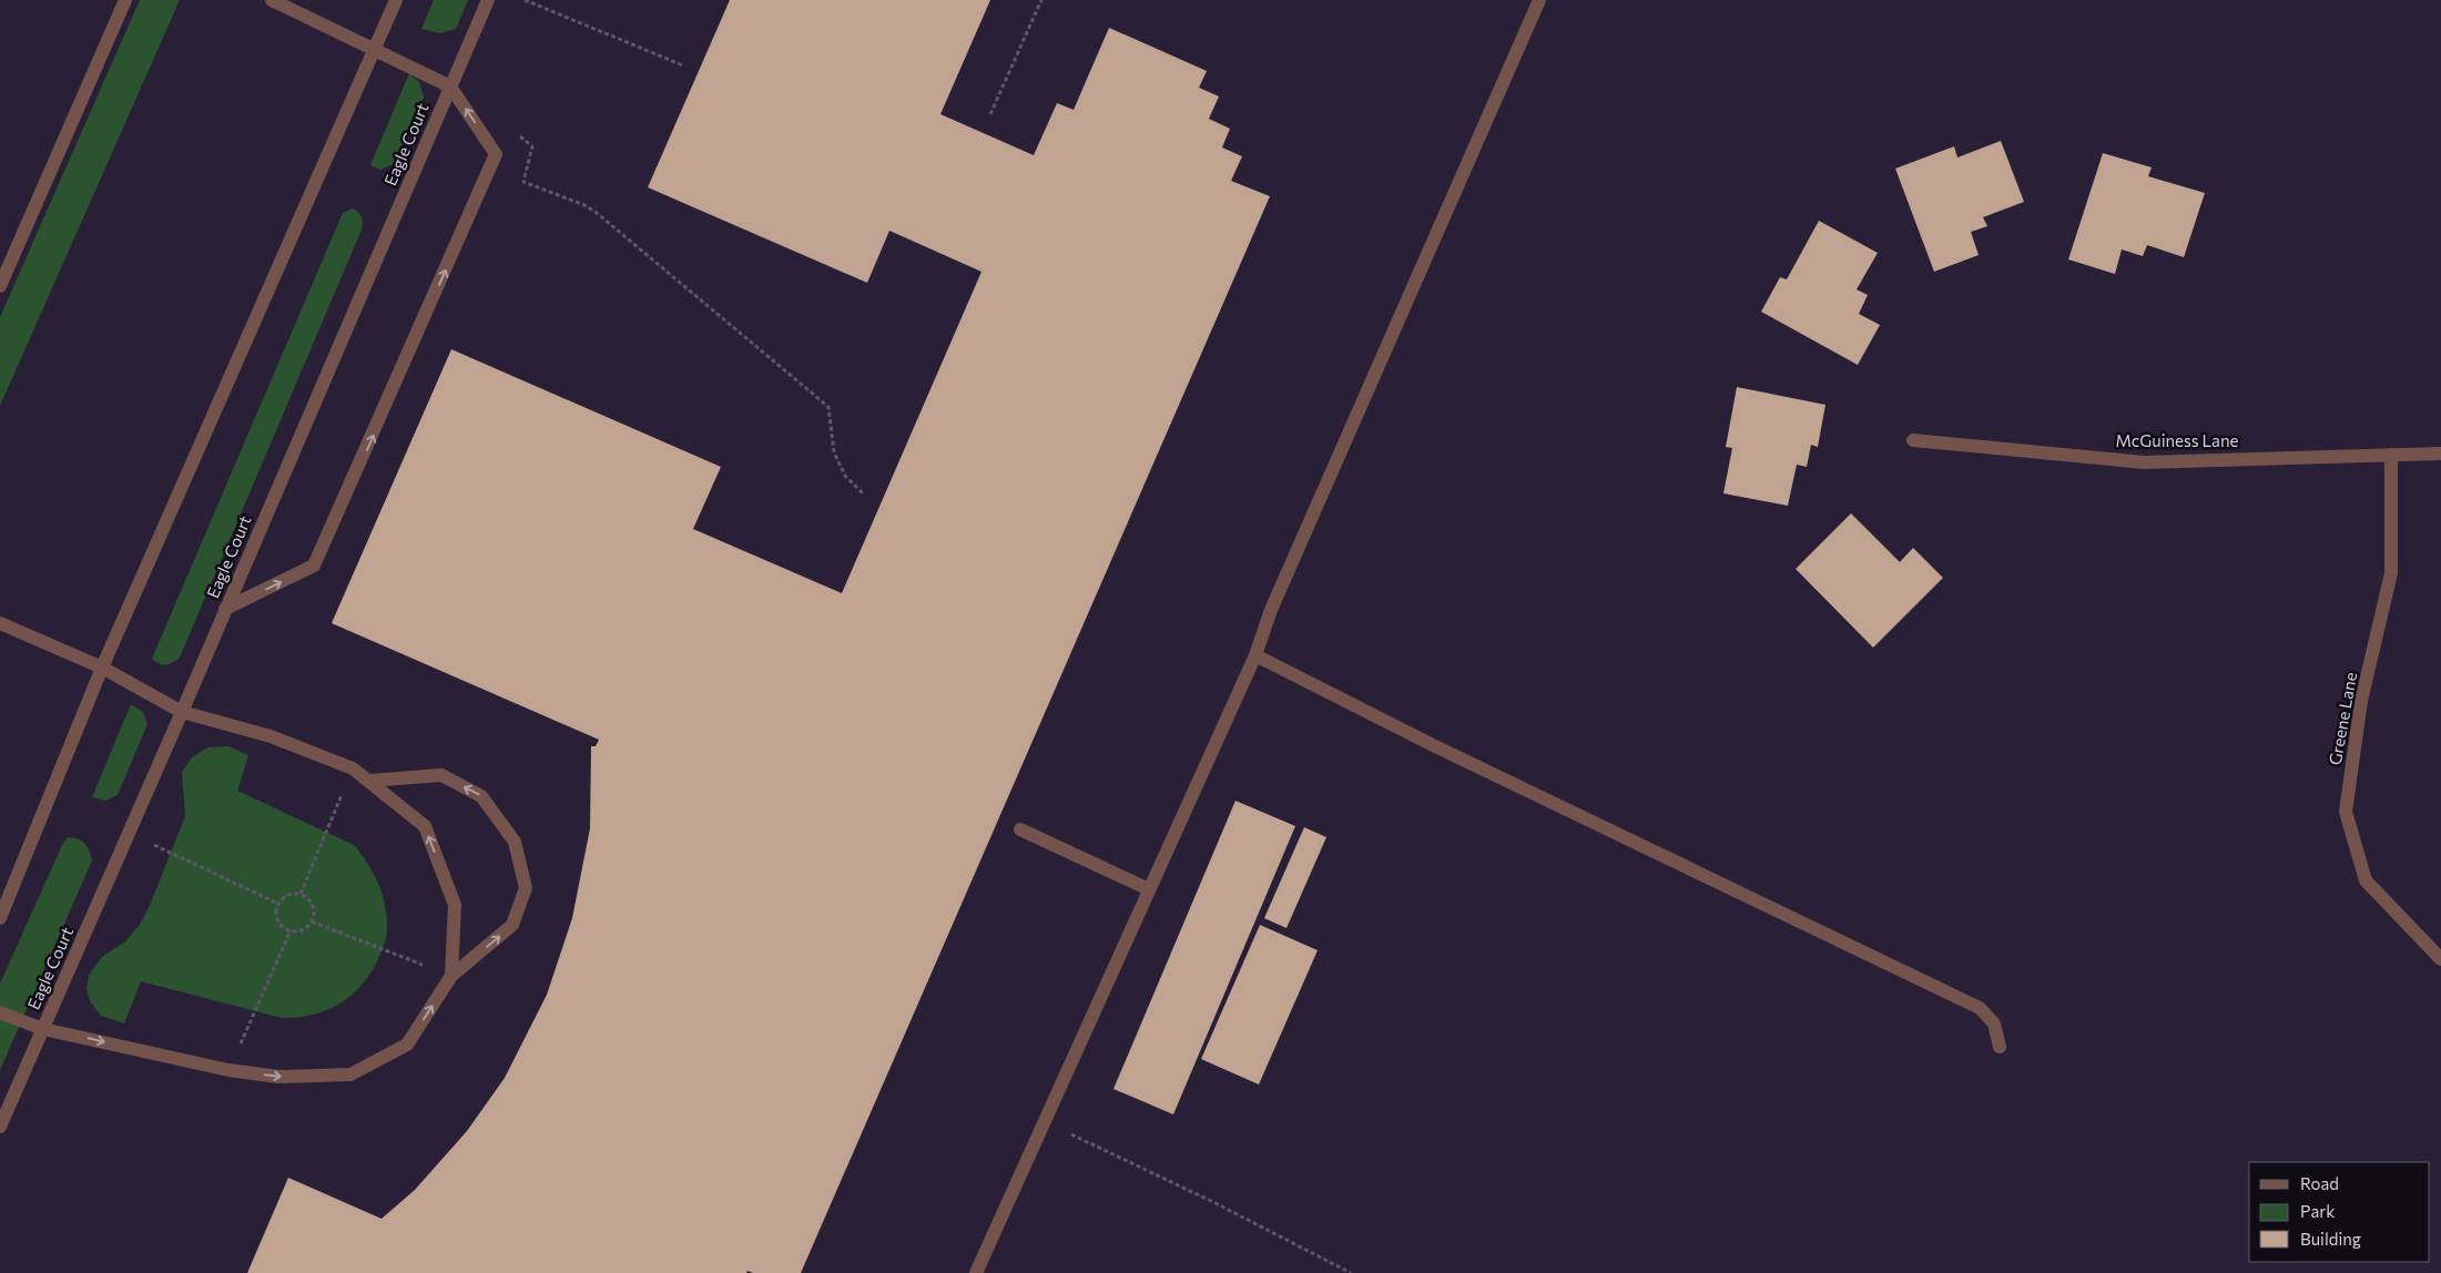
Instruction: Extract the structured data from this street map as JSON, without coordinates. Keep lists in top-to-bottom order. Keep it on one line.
{"streets":{"street":["Eagle Court","McGuiness Lane","Greene Lane"]},"crossings":[["McGuiness Lane","Greene Lane"]],"legend":["Road","Park","Building"]}
